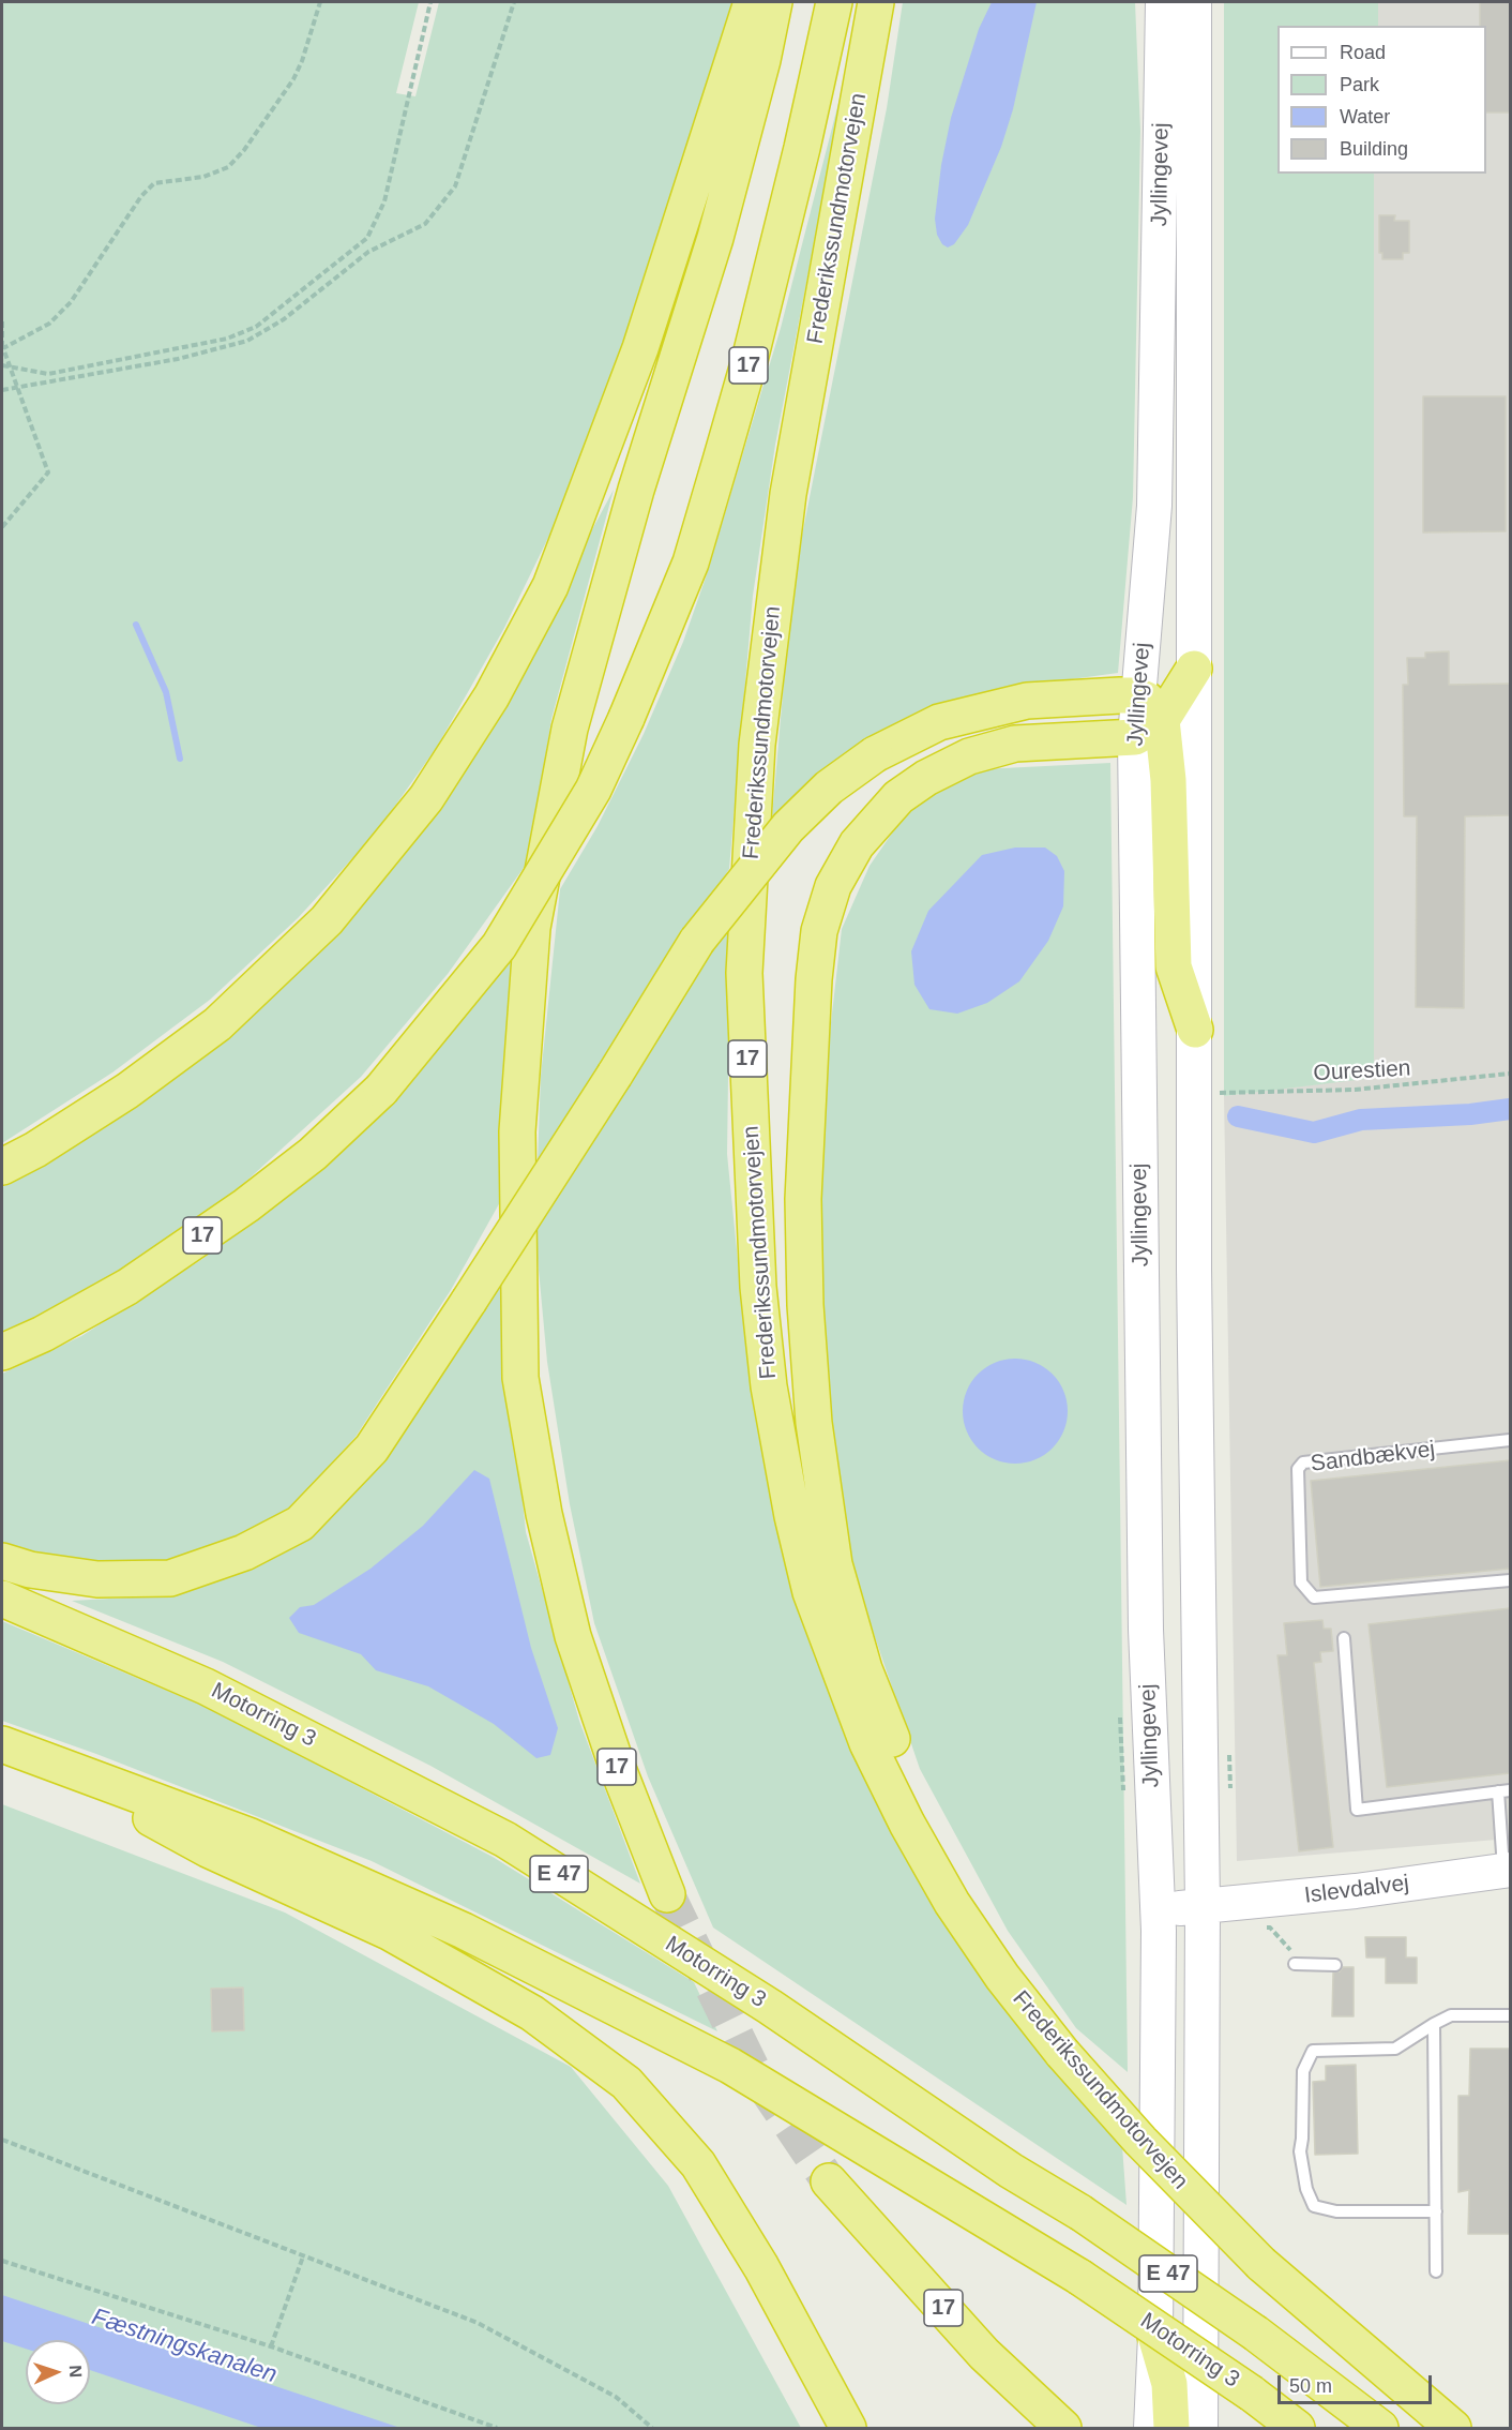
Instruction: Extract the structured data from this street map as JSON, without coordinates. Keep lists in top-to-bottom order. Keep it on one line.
{"streets":{"highway":["Frederikssundmotorvejen","17","Motorring 3","E 47"],"street":["Jyllingevej","Islevdalvej"],"lane":["Sandbækvej"],"path":["Ourestien"]},"crossings":[["Jyllingevej","Islevdalvej"]],"water":["Fæstningskanalen"],"legend":["Road","Park","Water","Building"],"scale_bar":"50 m","north":"right"}
